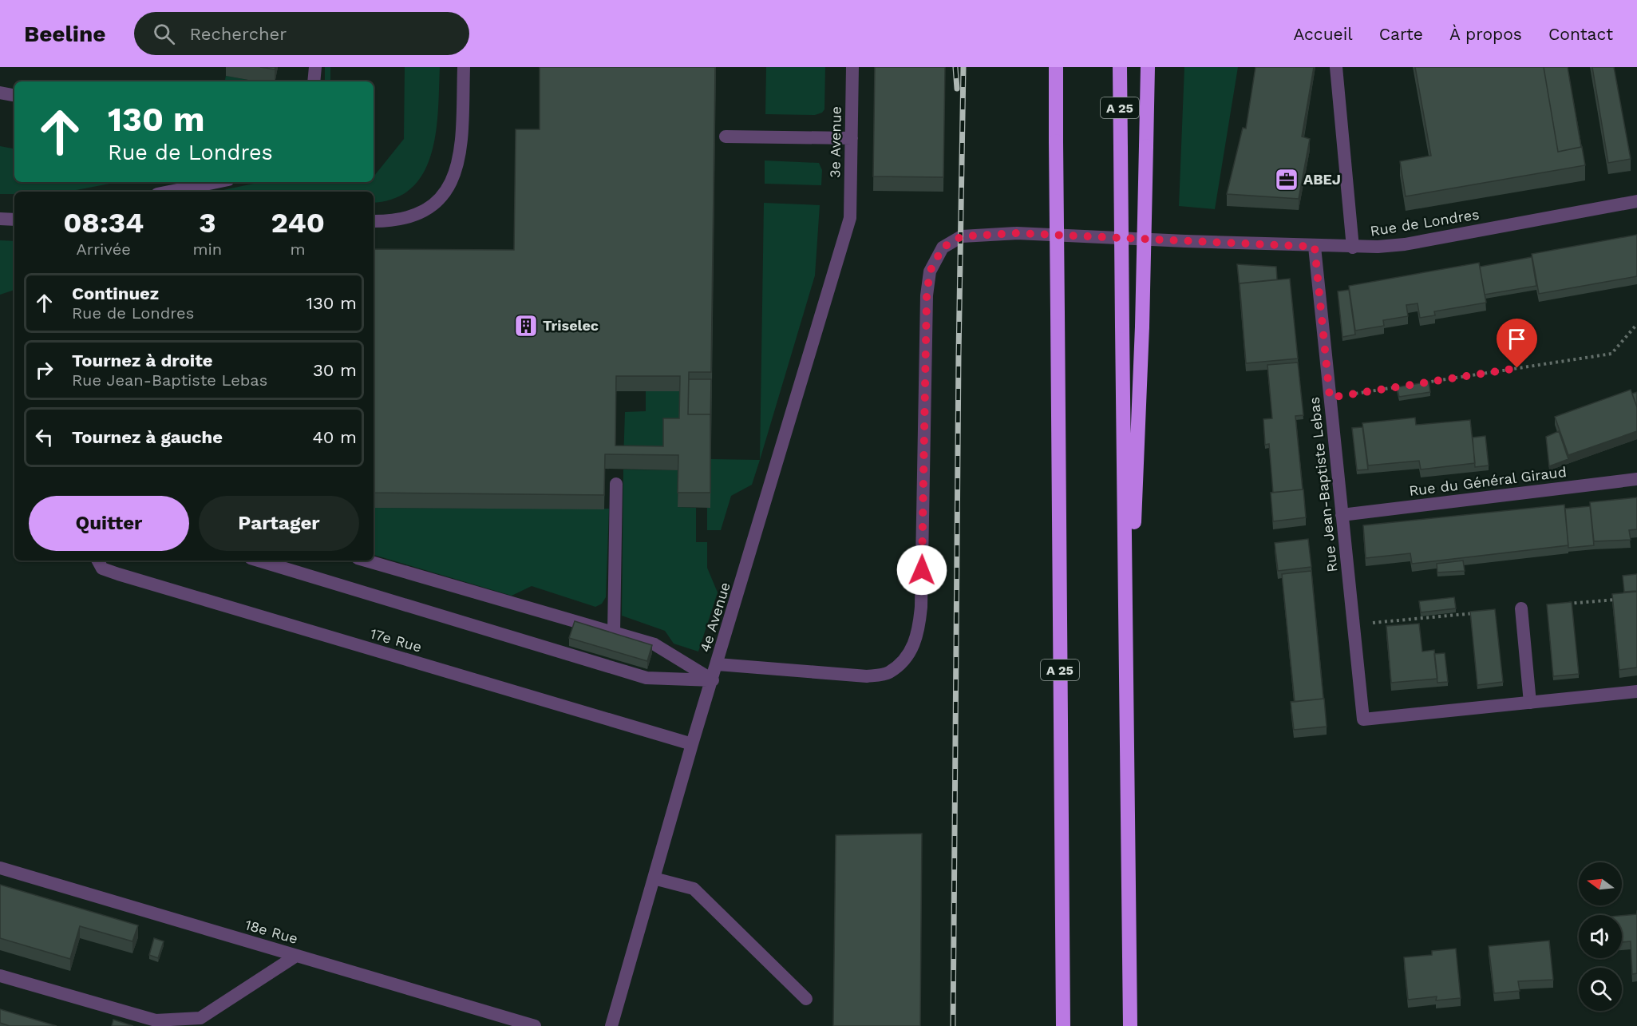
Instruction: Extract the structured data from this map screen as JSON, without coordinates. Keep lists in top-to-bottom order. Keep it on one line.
{"streets":{"highway":["A 25"],"street":["3e Avenue","Rue de Londres","Rue du Général Giraud","Rue Jean-Baptiste Lebas","4e Avenue","17e Rue","18e Rue"]},"crossings":[["3e Avenue","4e Avenue"],["Rue de Londres","Rue Jean-Baptiste Lebas"],["Rue de Londres","4e Avenue"],["Rue du Général Giraud","Rue Jean-Baptiste Lebas"],["4e Avenue","17e Rue"]],"places":{"office":["ABEJ"],"building":["Triselec"]},"north":"left","page":{"header":"Beeline","search":"Rechercher","nav":["Accueil","Carte","À propos","Contact"],"turn":["130 m","Rue de Londres"],"eta":["08:34","Arrivée","3","min","240","m"],"list":[{"name":"Continuez","note":"Rue de Londres","value":"130 m"},{"name":"Tournez à droite","note":"Rue Jean-Baptiste Lebas","value":"30 m"},{"name":"Tournez à gauche","value":"40 m"}],"buttons":["Quitter","Partager"]}}
